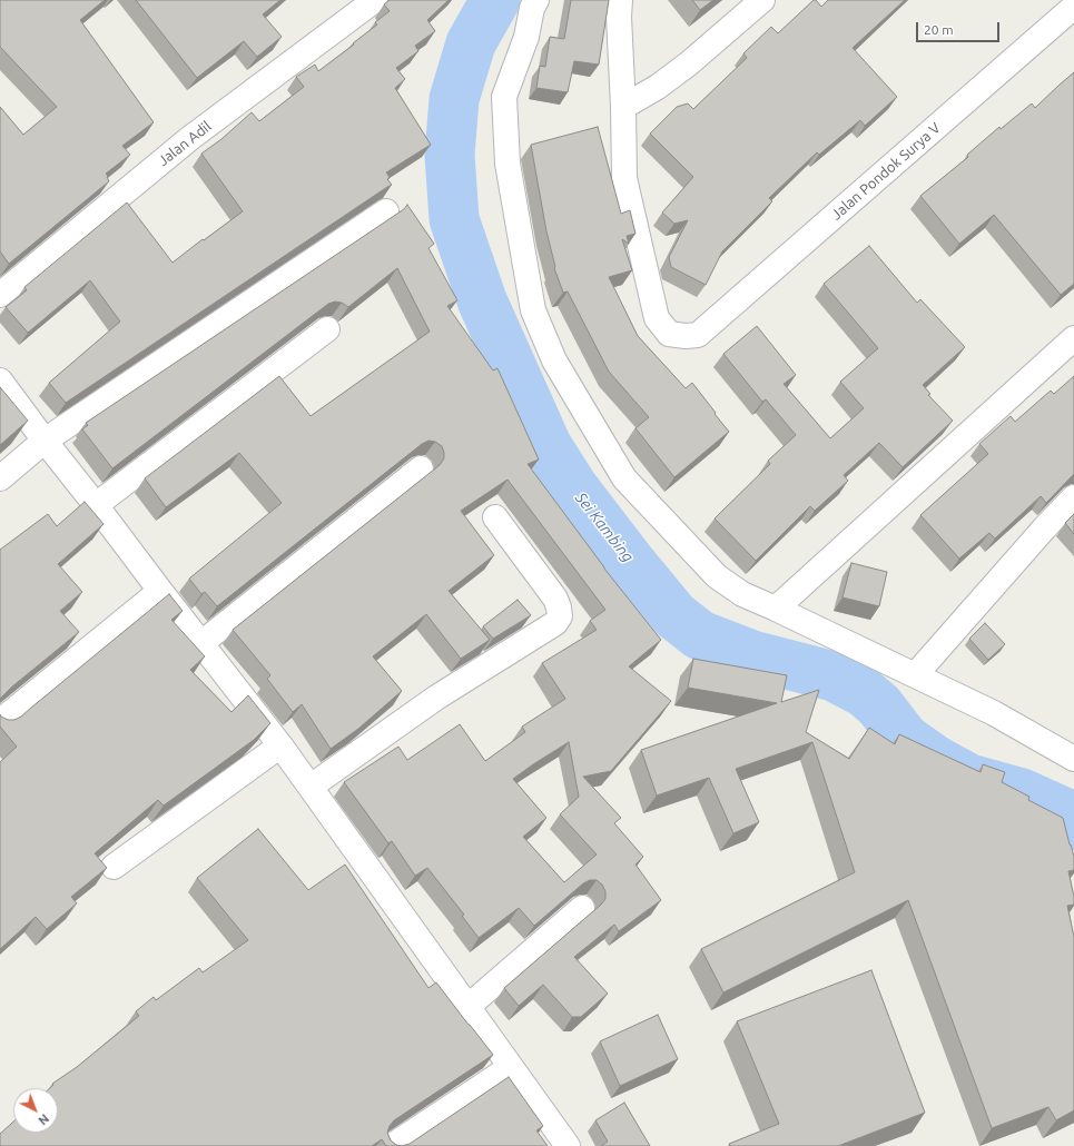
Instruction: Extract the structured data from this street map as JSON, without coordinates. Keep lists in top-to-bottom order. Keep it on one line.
{"streets":{"street":["Jalan Adil","Jalan Pondok Surya V"]},"water":["Sei Kambing"],"scale_bar":"20 m","north":"bottom right"}
